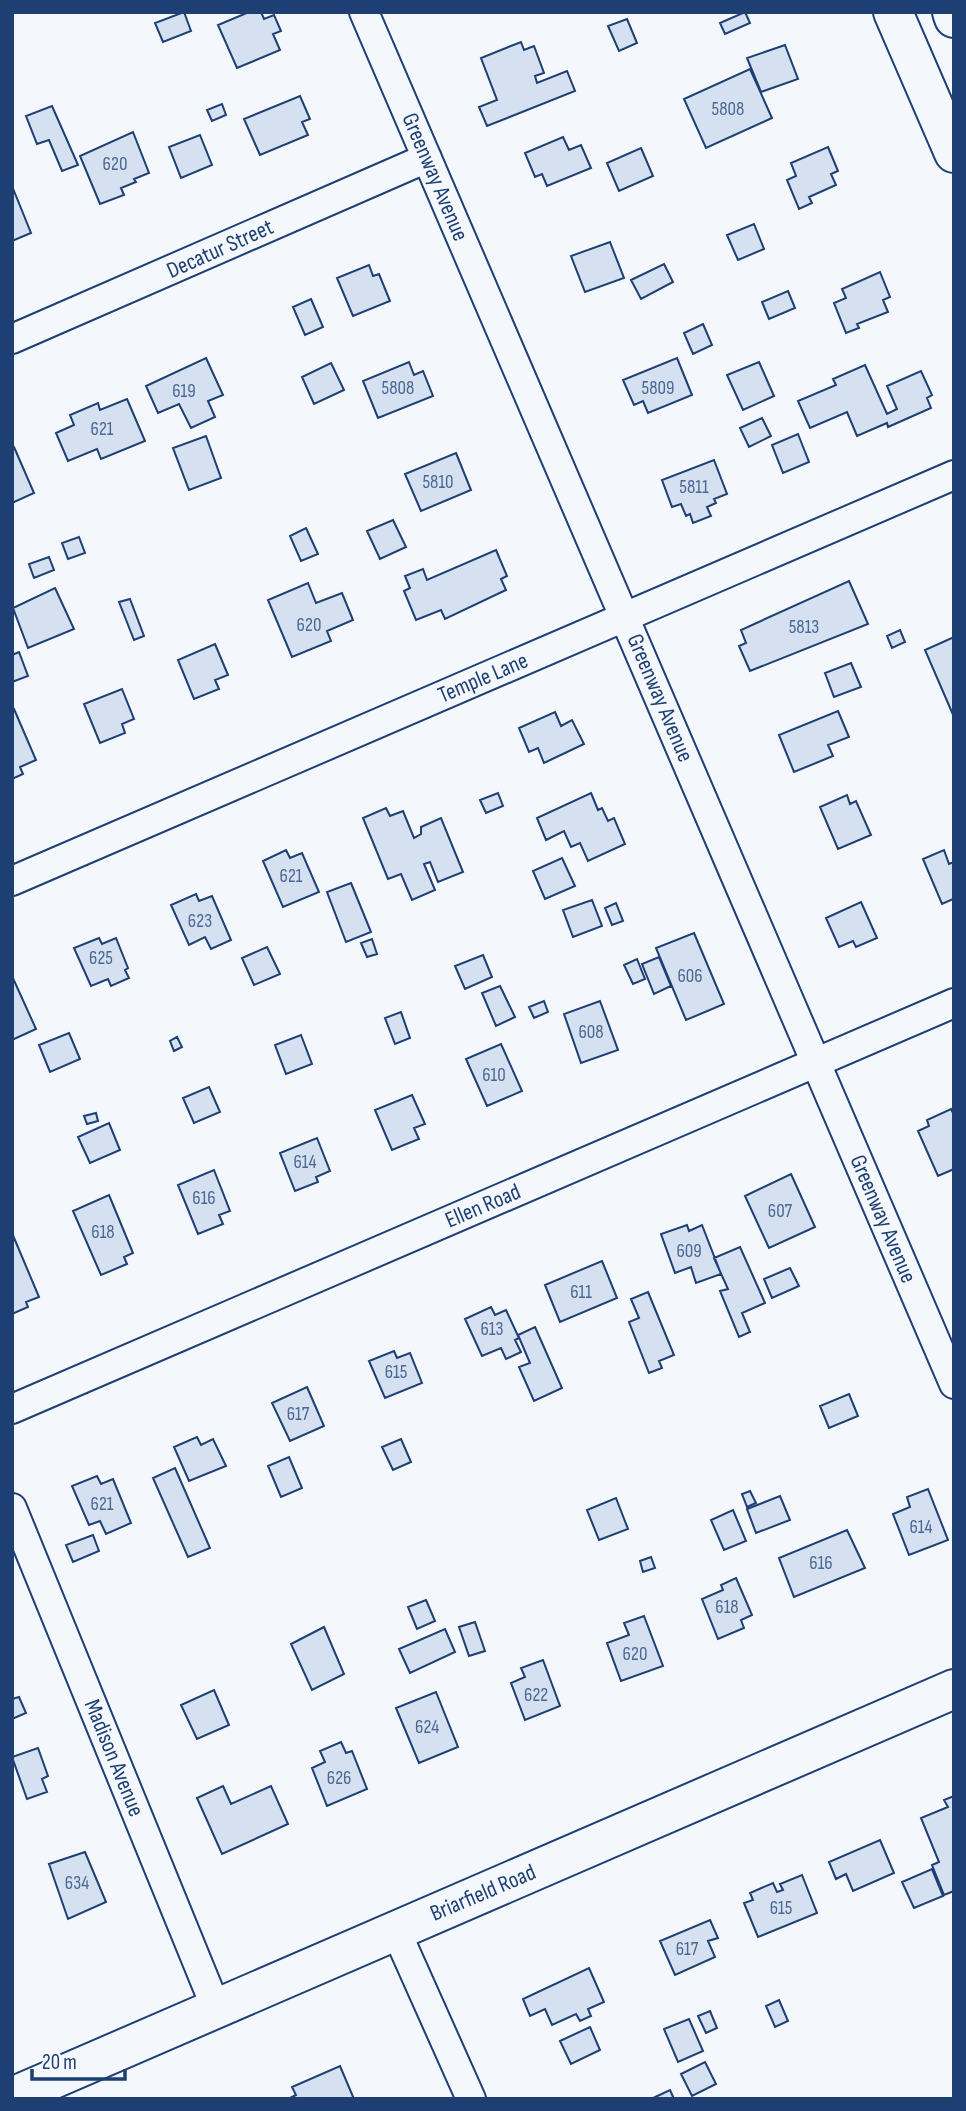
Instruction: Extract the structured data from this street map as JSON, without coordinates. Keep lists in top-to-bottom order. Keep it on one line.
{"streets":{"main road":["Briarfield Road"],"street":["Greenway Avenue","Decatur Street","Temple Lane","Ellen Road","Madison Avenue"]},"crossings":[["Greenway Avenue","Decatur Street"],["Greenway Avenue","Temple Lane"],["Greenway Avenue","Ellen Road"],["Madison Avenue","Briarfield Road"]],"house_numbers":["5808","620","5808","5809","619","621","5810","5811","620","5813","621","623","625","606","608","610","614","616","607","618","609","611","613","615","617","621","614","616","618","620","622","624","626","634","615","617"],"scale_bar":"20 m"}
